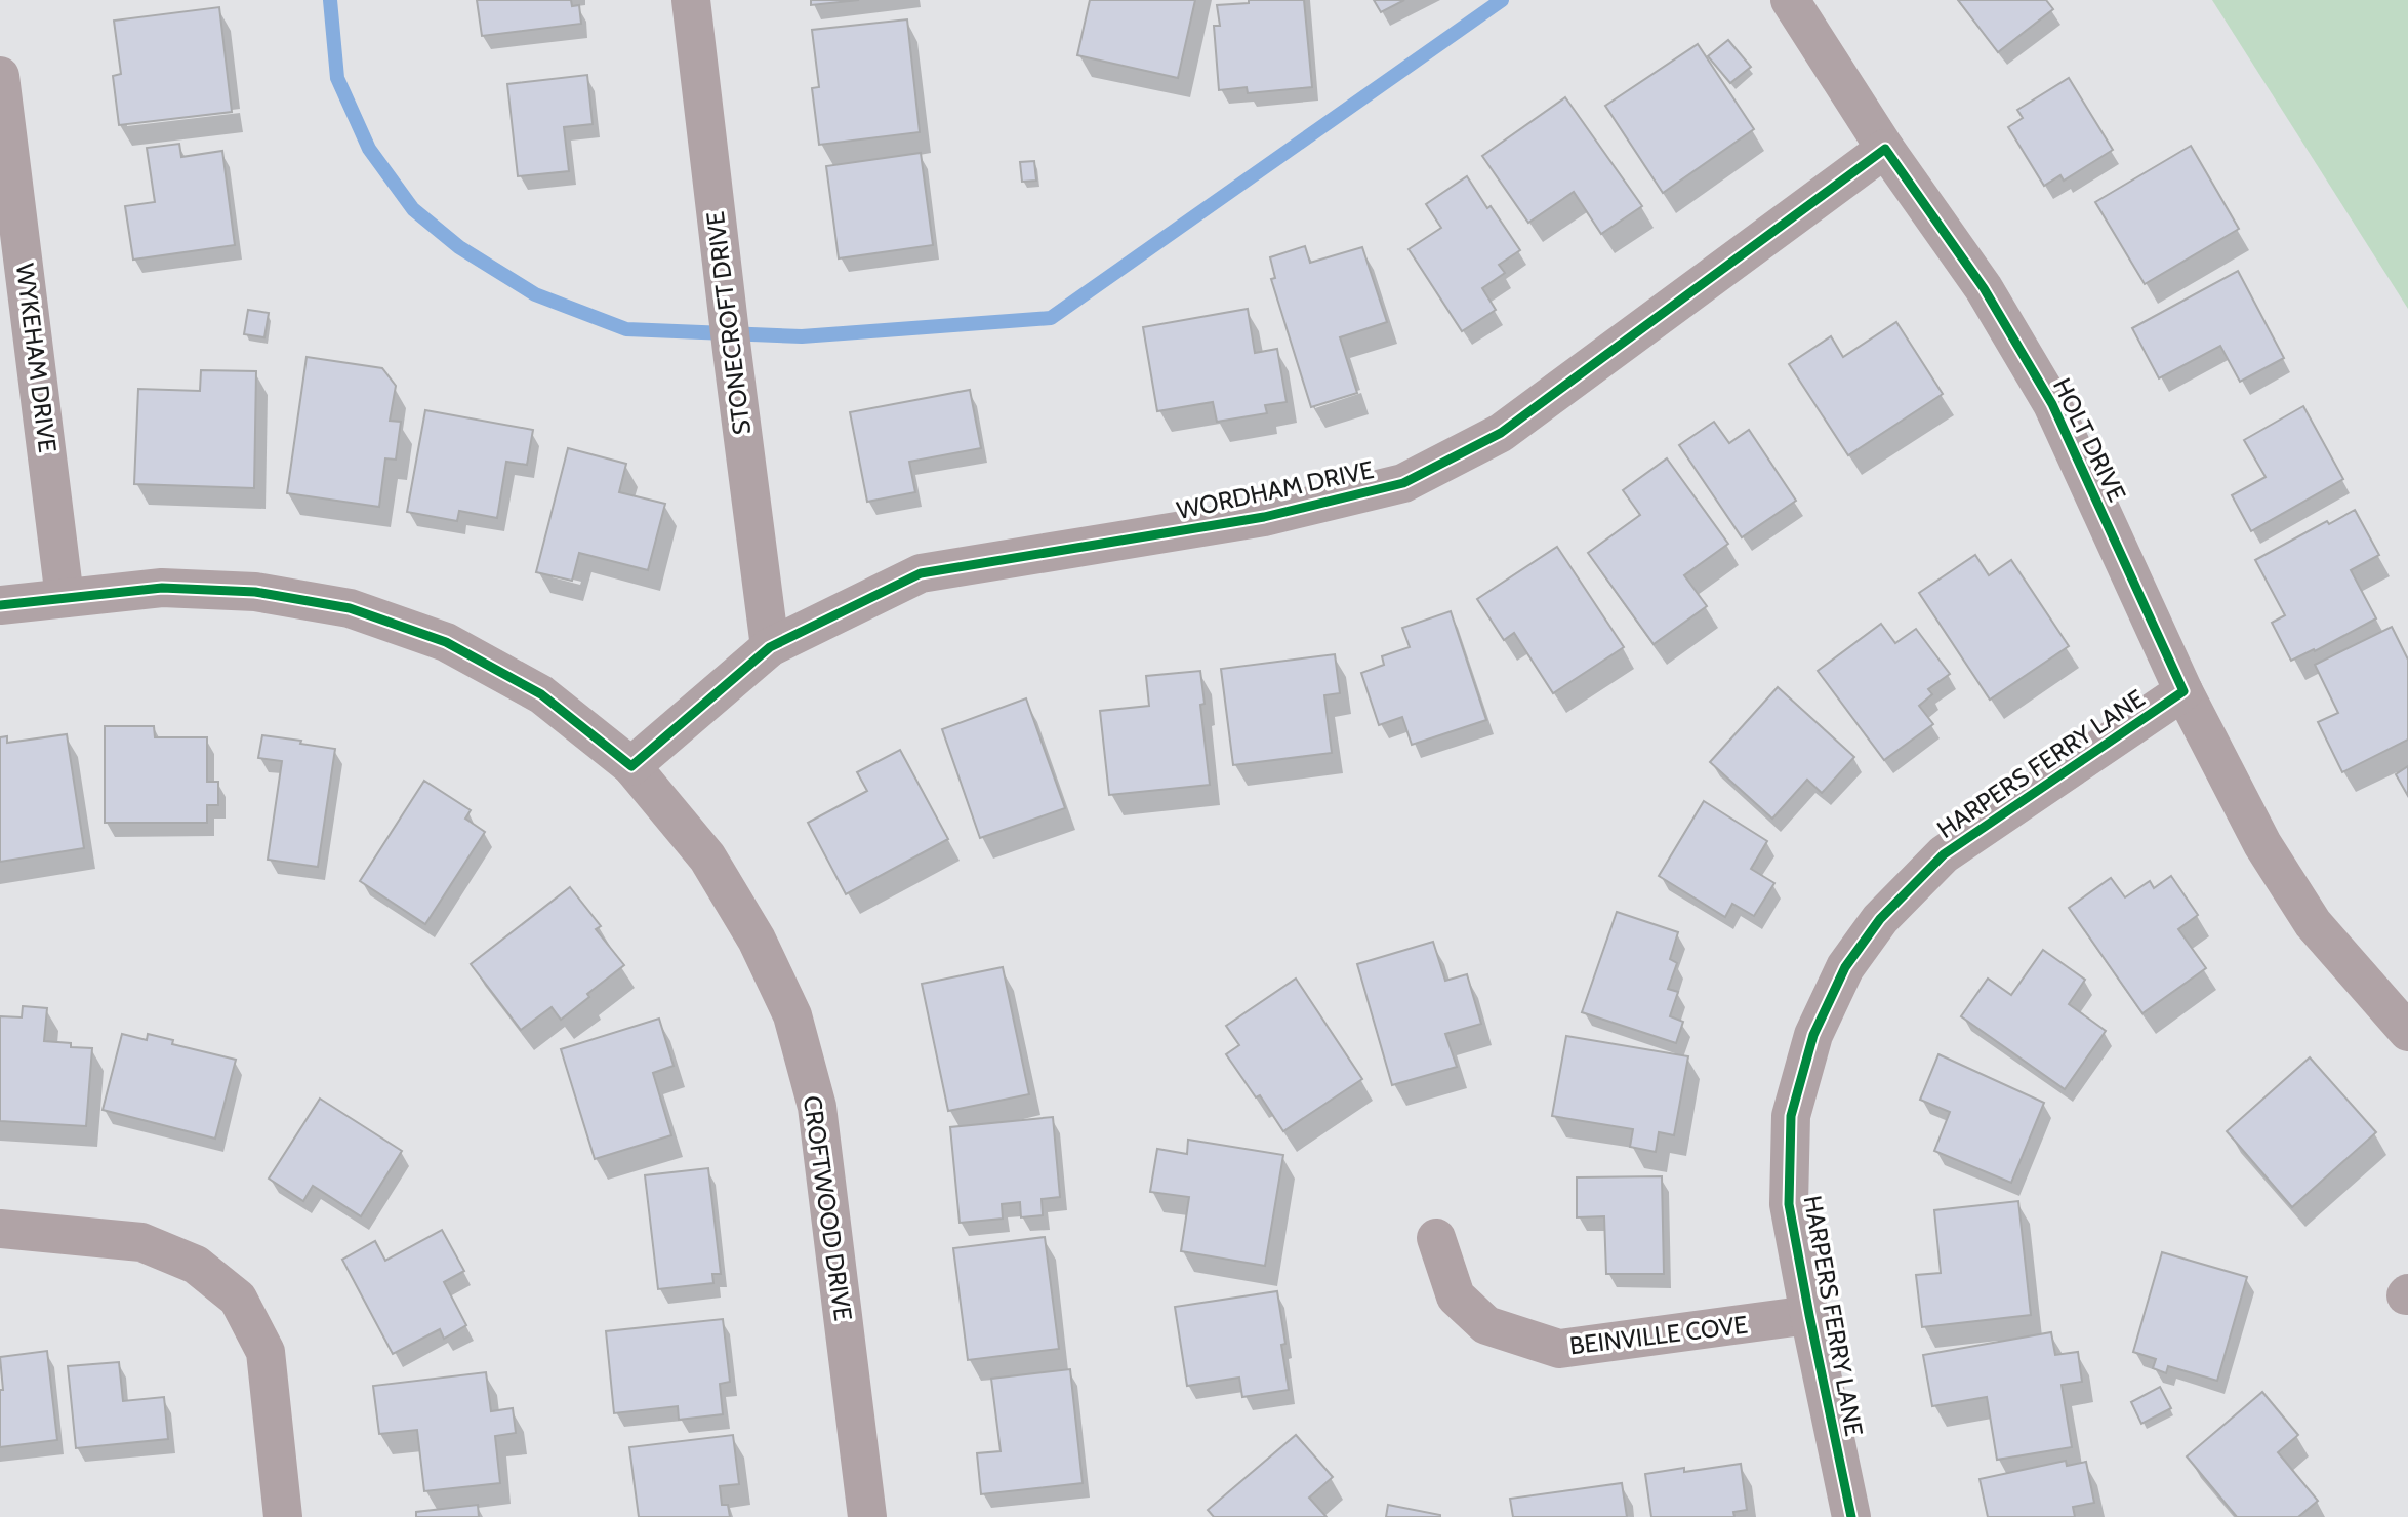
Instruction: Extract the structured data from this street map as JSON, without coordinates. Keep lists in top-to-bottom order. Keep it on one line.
{"streets":{"street":["STONECROFT DRIVE","WYKEHAM DRIVE","HOLT DRIVE","WORDHAM DRIVE","HARPERS FERRY LANE","CROFTWOOD DRIVE","BEINVILLE COVE"]},"crossings":[["STONECROFT DRIVE","WORDHAM DRIVE"],["WYKEHAM DRIVE","CROFTWOOD DRIVE"],["HOLT DRIVE","WORDHAM DRIVE"],["HOLT DRIVE","HARPERS FERRY LANE"],["WORDHAM DRIVE","CROFTWOOD DRIVE"],["HARPERS FERRY LANE","BEINVILLE COVE"]]}
